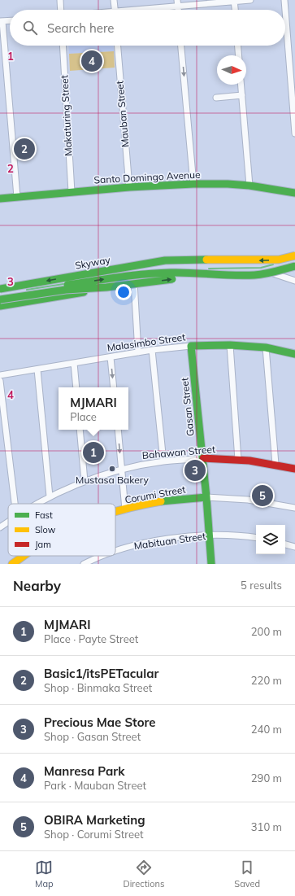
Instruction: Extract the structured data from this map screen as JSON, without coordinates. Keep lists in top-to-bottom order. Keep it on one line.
{"streets":{"main road":["Santo Domingo Avenue","Skyway","Malasimbo Street","Gasan Street","Bahawan Street","Corumi Street"],"street":["Mauban Street","Makaturing Street","Mabituan Street"]},"crossings":[["Mauban Street","Santo Domingo Avenue"],["Makaturing Street","Santo Domingo Avenue"],["Malasimbo Street","Gasan Street"],["Gasan Street","Bahawan Street"],["Gasan Street","Corumi Street"],["Gasan Street","Mabituan Street"]],"places":["Mustasa Bakery"],"legend":["Fast","Slow","Jam"],"north":"right","page":{"search":"Search here","pins":["4","2","1","3","5"],"popup":["MJMARI","Place"],"heading":["Nearby","5 results"],"list":[{"mark":"1","name":"MJMARI","note":"Place · Payte Street","value":"200 m"},{"mark":"2","name":"Basic1/itsPETacular","note":"Shop · Binmaka Street","value":"220 m"},{"mark":"3","name":"Precious Mae Store","note":"Shop · Gasan Street","value":"240 m"},{"mark":"4","name":"Manresa Park","note":"Park · Mauban Street","value":"290 m"},{"mark":"5","name":"OBIRA Marketing","note":"Shop · Corumi Street","value":"310 m"}],"nav":["Map","Directions","Saved"]},"grid":{"rows":["1","2","3","4"]}}
